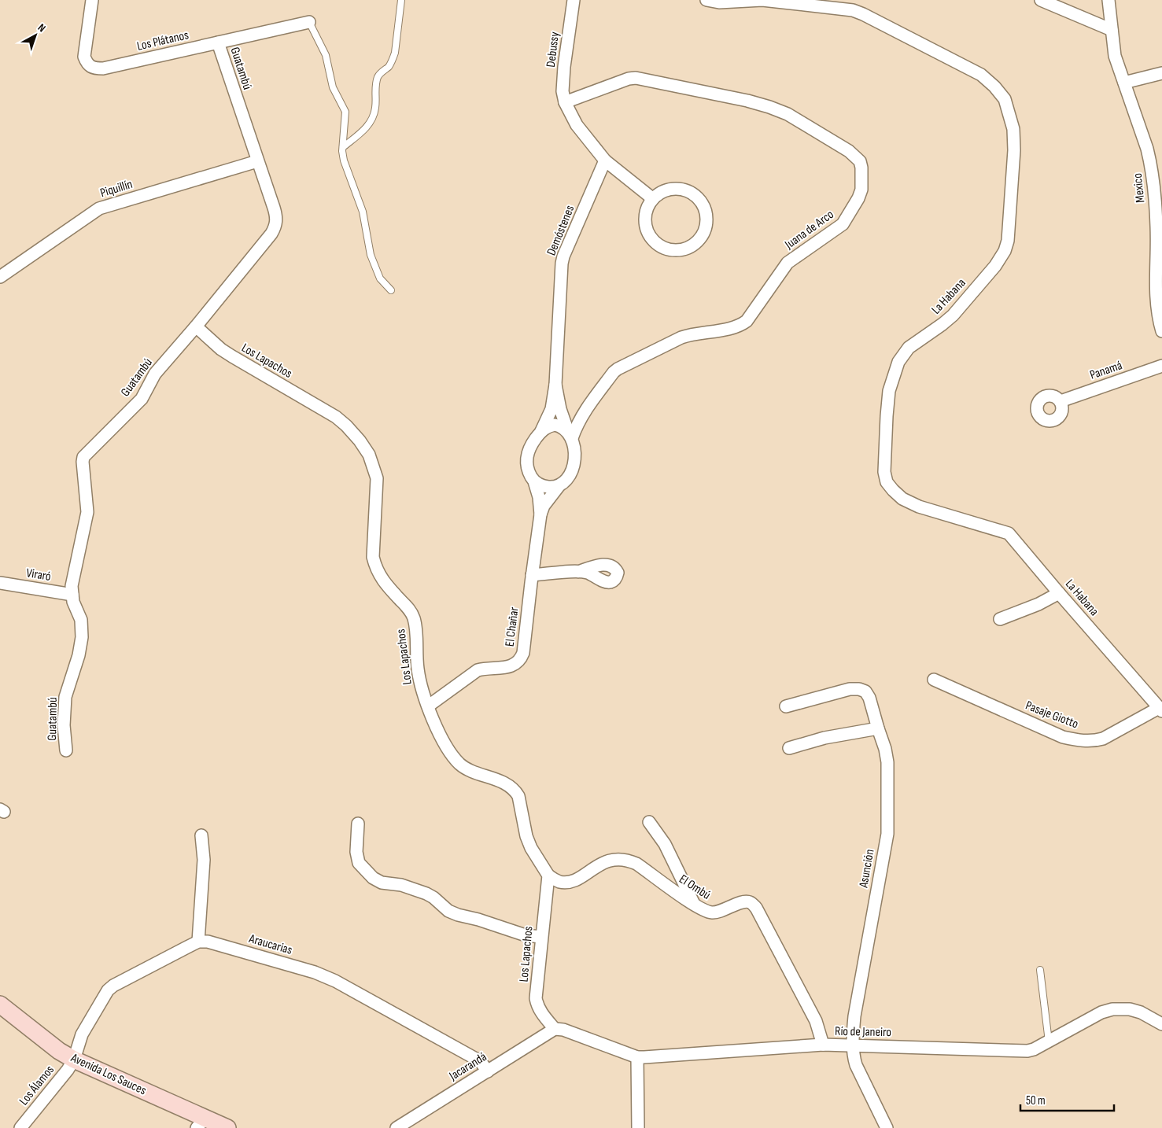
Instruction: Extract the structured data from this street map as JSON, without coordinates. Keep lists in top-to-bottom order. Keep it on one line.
{"streets":{"main road":["Avenida Los Sauces"],"street":["Los Plátanos","Debussy","Guatambú","Mexico","Piquillín","Juana de Arco","Demóstenes","La Habana","Los Lapachos","Panamá","Viraró","El Chañar","Pasaje Giotto","Asunción","El Ombú","Araucarias","Río de Janeiro","Jacarandá","Los Álamos"]},"crossings":[["Los Plátanos","Guatambú"],["Debussy","Juana de Arco"],["Guatambú","Piquillín"],["Guatambú","Los Lapachos"],["Guatambú","Viraró"],["Juana de Arco","Demóstenes"],["Juana de Arco","El Chañar"],["Demóstenes","El Chañar"],["La Habana","Pasaje Giotto"],["Los Lapachos","El Chañar"],["Los Lapachos","El Ombú"],["Los Lapachos","Río de Janeiro"],["Los Lapachos","Jacarandá"],["Asunción","Río de Janeiro"],["El Ombú","Río de Janeiro"],["Araucarias","Jacarandá"],["Río de Janeiro","Jacarandá"],["Avenida Los Sauces","Los Álamos"]],"scale_bar":"50 m","north":"top right"}
